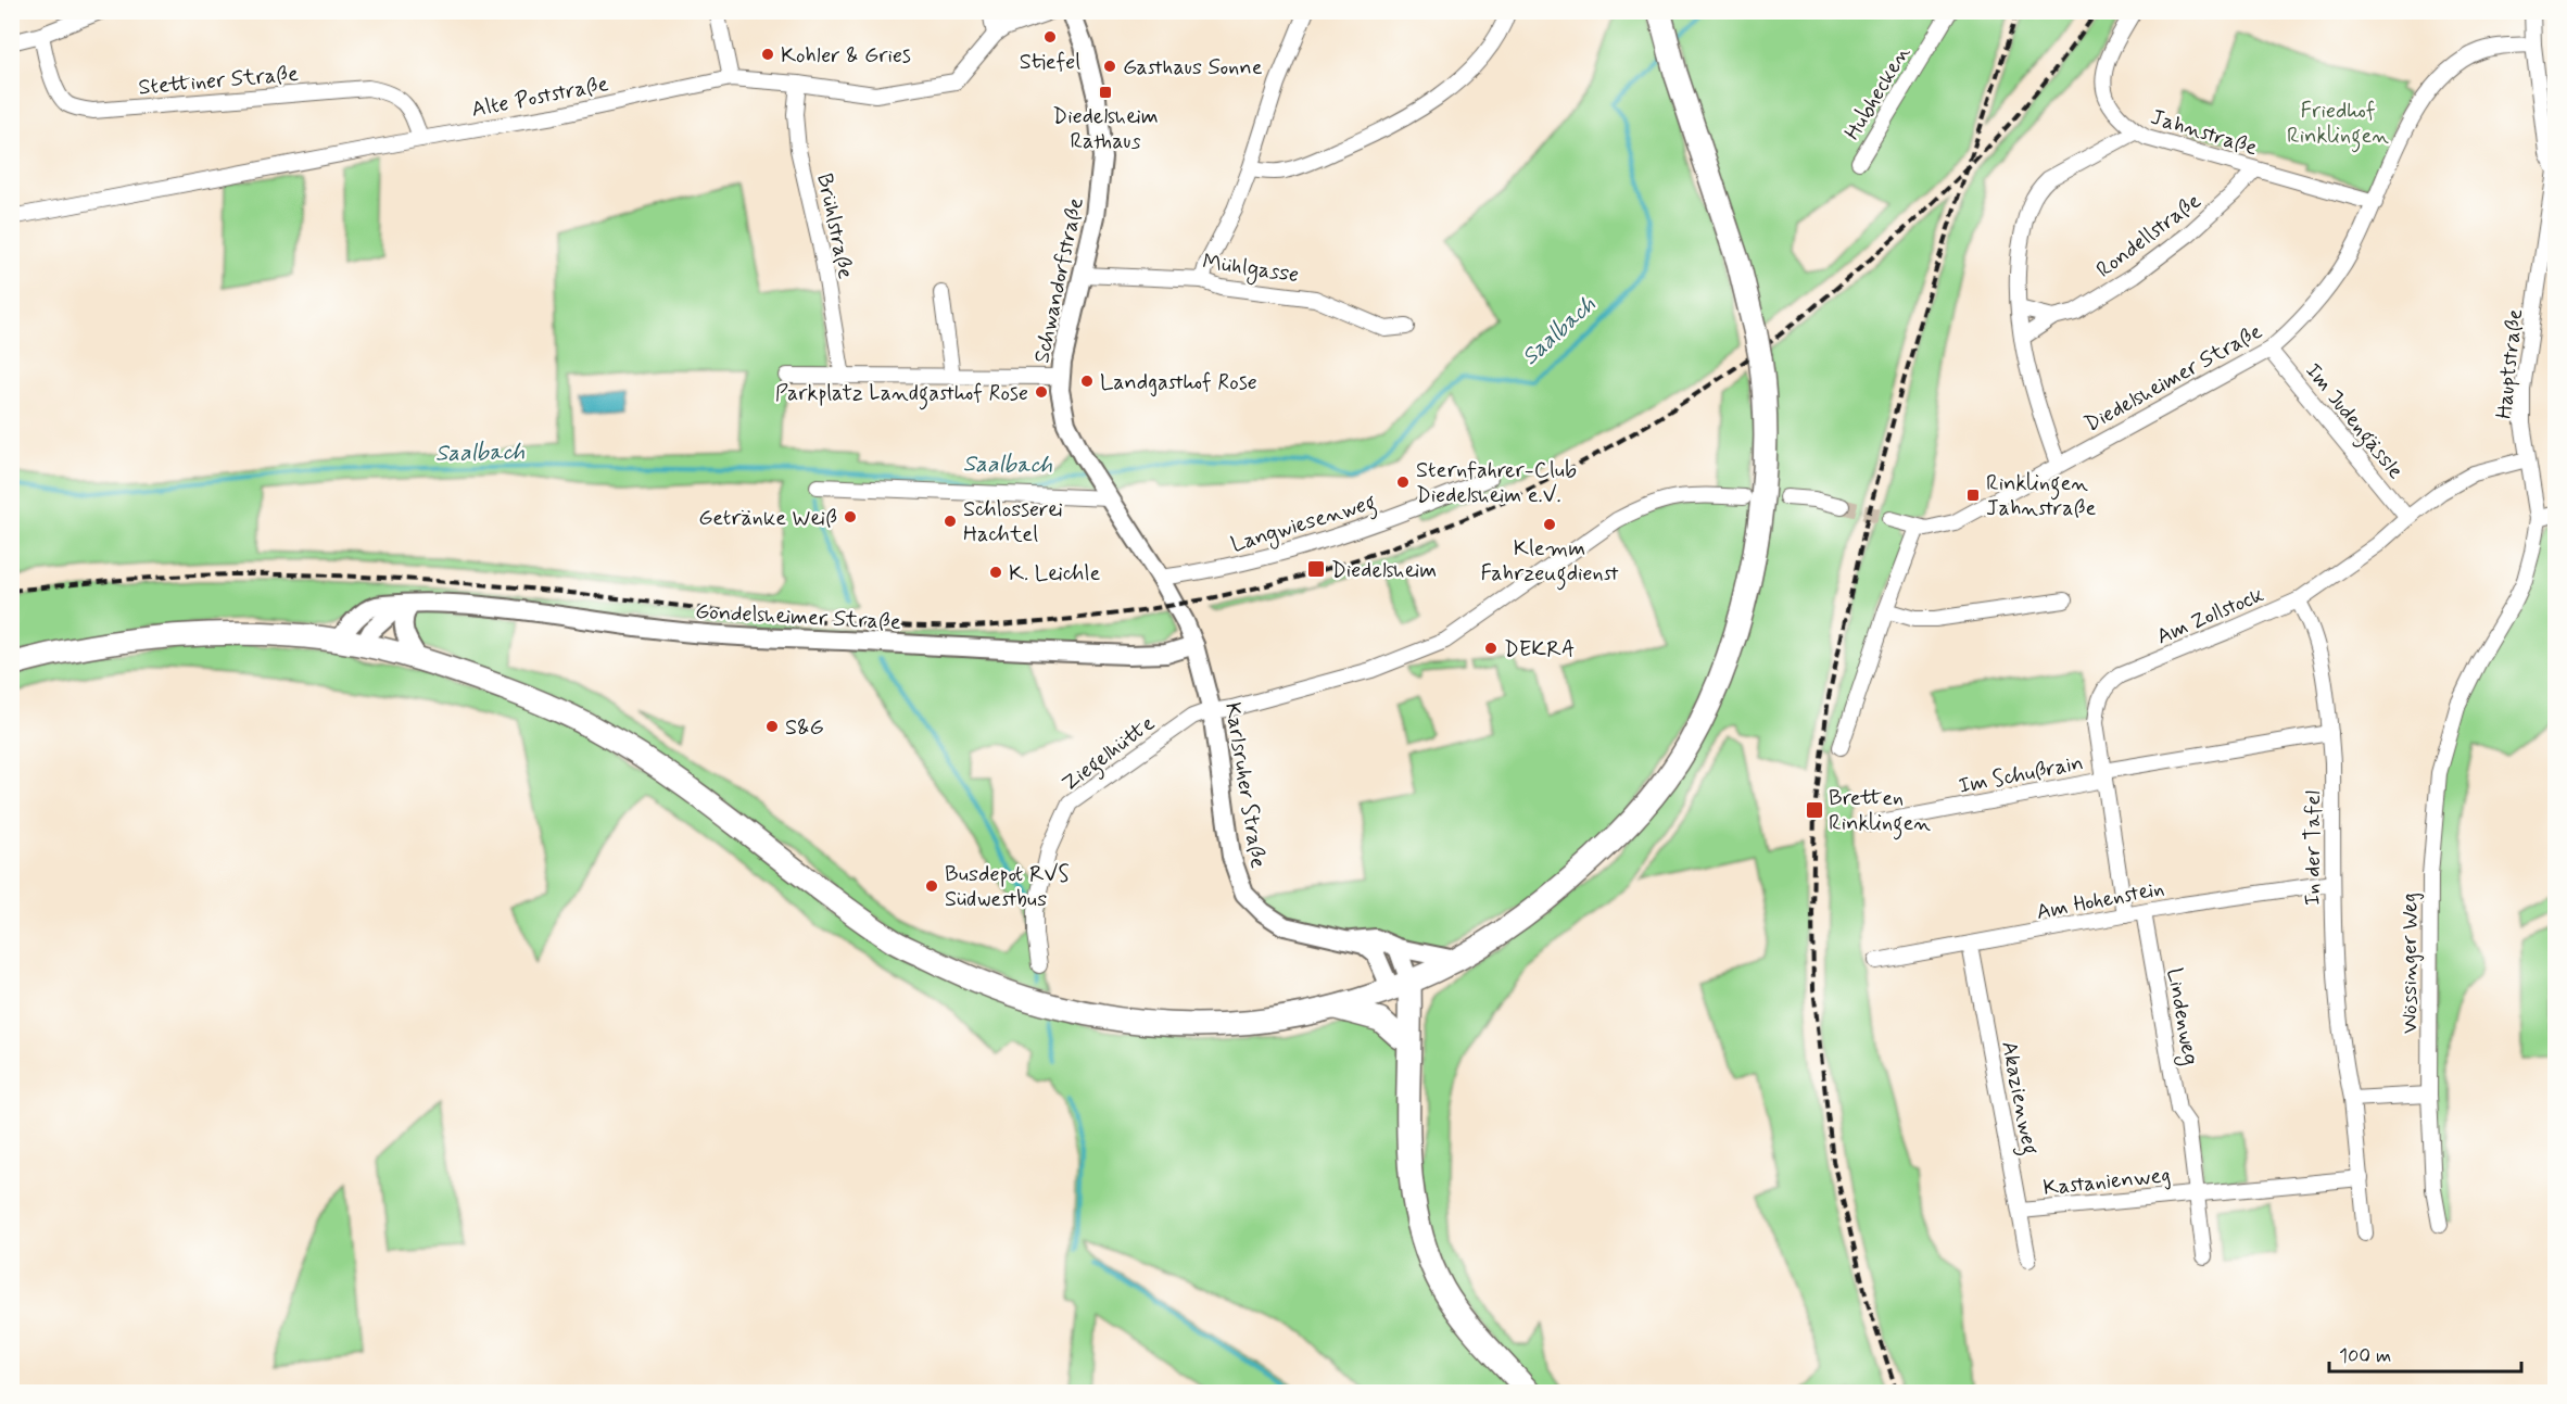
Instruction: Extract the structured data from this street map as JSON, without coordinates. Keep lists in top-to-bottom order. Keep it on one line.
{"streets":{"street":["Stettiner Straße","Hubhecken","Alte Poststraße","Jahnstraße","Brühlstraße","Rondellstraße","Mühlgasse","Schwandorfstraße","Hauptstraße","Diedelsheimer Straße","Im Judengässle","Langwiesenweg","Am Zollstock","Gondelsheimer Straße","Ziegelhütte","Im Schußrain","Karlsruher Straße","In der Tafel","Am Hohenstein","Wössinger Weg","Lindenweg","Akazienweg","Kastanienweg"]},"crossings":[["Stettiner Straße","Alte Poststraße"],["Alte Poststraße","Brühlstraße"],["Jahnstraße","Rondellstraße"],["Jahnstraße","Diedelsheimer Straße"],["Mühlgasse","Schwandorfstraße"],["Schwandorfstraße","Langwiesenweg"],["Schwandorfstraße","Gondelsheimer Straße"],["Schwandorfstraße","Karlsruher Straße"],["Hauptstraße","Diedelsheimer Straße"],["Hauptstraße","Am Zollstock"],["Hauptstraße","Wössinger Weg"],["Diedelsheimer Straße","Im Judengässle"],["Im Judengässle","Am Zollstock"],["Am Zollstock","Im Schußrain"],["Am Zollstock","In der Tafel"],["Am Zollstock","Am Hohenstein"],["Gondelsheimer Straße","Karlsruher Straße"],["Ziegelhütte","Karlsruher Straße"],["Im Schußrain","In der Tafel"],["In der Tafel","Am Hohenstein"],["In der Tafel","Kastanienweg"],["Am Hohenstein","Lindenweg"],["Am Hohenstein","Akazienweg"],["Lindenweg","Kastanienweg"],["Akazienweg","Kastanienweg"]],"water":["Saalbach"],"parks":["Friedhof Rinklingen"],"places":{"other":["Stiefel","Kohler & Gries","Gasthaus Sonne","Landgasthof Rose","Parkplatz Landgasthof Rose","Sternfahrer-Club Diedelsheim e.V.","Getränke Weiß","Schlosserei Hachtel","Klemm Fahrzeugdienst","K. Leichle","DEKRA","S&G","Busdepot RVS Südwestbus"],"transit":["Diedelsheim Rathaus","Rinklingen Jahnstraße","Diedelsheim","Bretten Rinklingen"]},"scale_bar":"100 m"}
